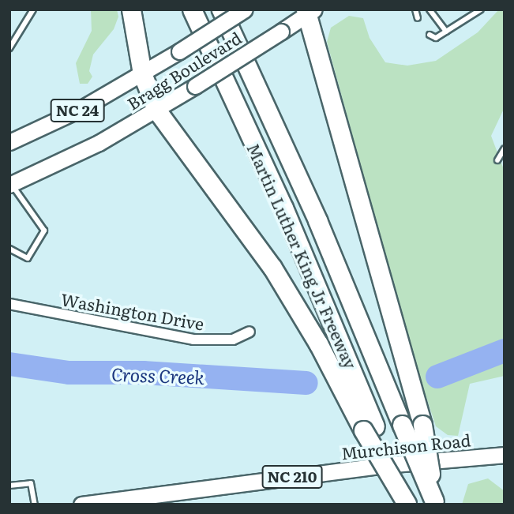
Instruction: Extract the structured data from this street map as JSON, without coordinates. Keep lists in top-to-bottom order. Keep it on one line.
{"streets":{"highway":["Martin Luther King Jr Freeway"],"main road":["Bragg Boulevard","NC 24","Murchison Road","NC 210"],"street":["Washington Drive"]},"water":["Cross Creek"]}
